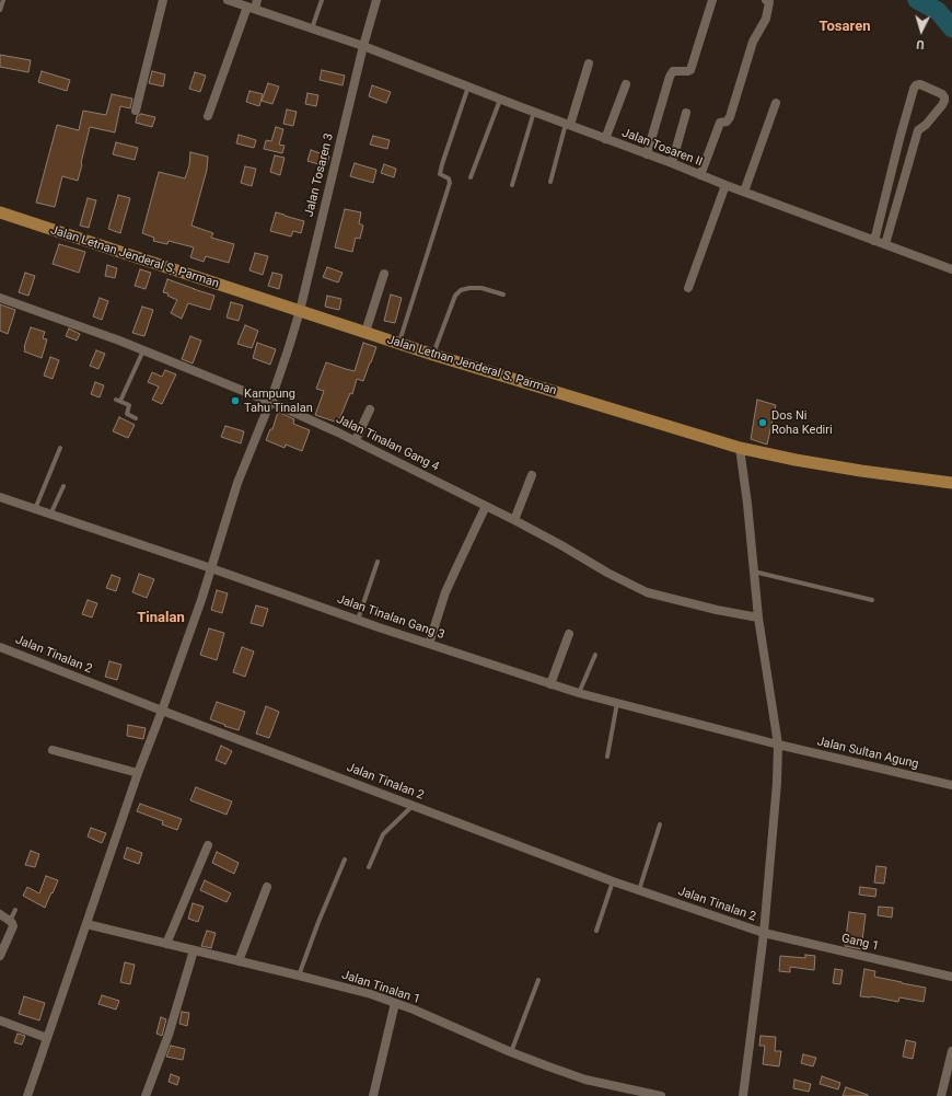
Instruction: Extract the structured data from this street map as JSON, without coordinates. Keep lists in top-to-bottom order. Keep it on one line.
{"streets":{"main road":["Jalan Letnan Jenderal S. Parman"],"street":["Jalan Tosaren II","Jalan Tosaren 3","Jalan Tinalan Gang 4","Jalan Tinalan Gang 3","Jalan Tinalan 2","Jalan Sultan Agung","Gang 1","Jalan Tinalan 1"]},"crossings":[["Jalan Tosaren II","Jalan Tosaren 3"],["Jalan Tosaren 3","Jalan Letnan Jenderal S. Parman"],["Jalan Tosaren 3","Jalan Tinalan Gang 4"],["Jalan Tosaren 3","Jalan Tinalan Gang 3"],["Jalan Tosaren 3","Jalan Tinalan 2"],["Jalan Tosaren 3","Jalan Tinalan 1"],["Jalan Tinalan Gang 3","Jalan Sultan Agung"],["Jalan Tinalan 2","Gang 1"]],"districts":["Tosaren","Tinalan"],"places":["Kampung Tahu Tinalan","Dos Ni Roha Kediri"],"north":"bottom"}
